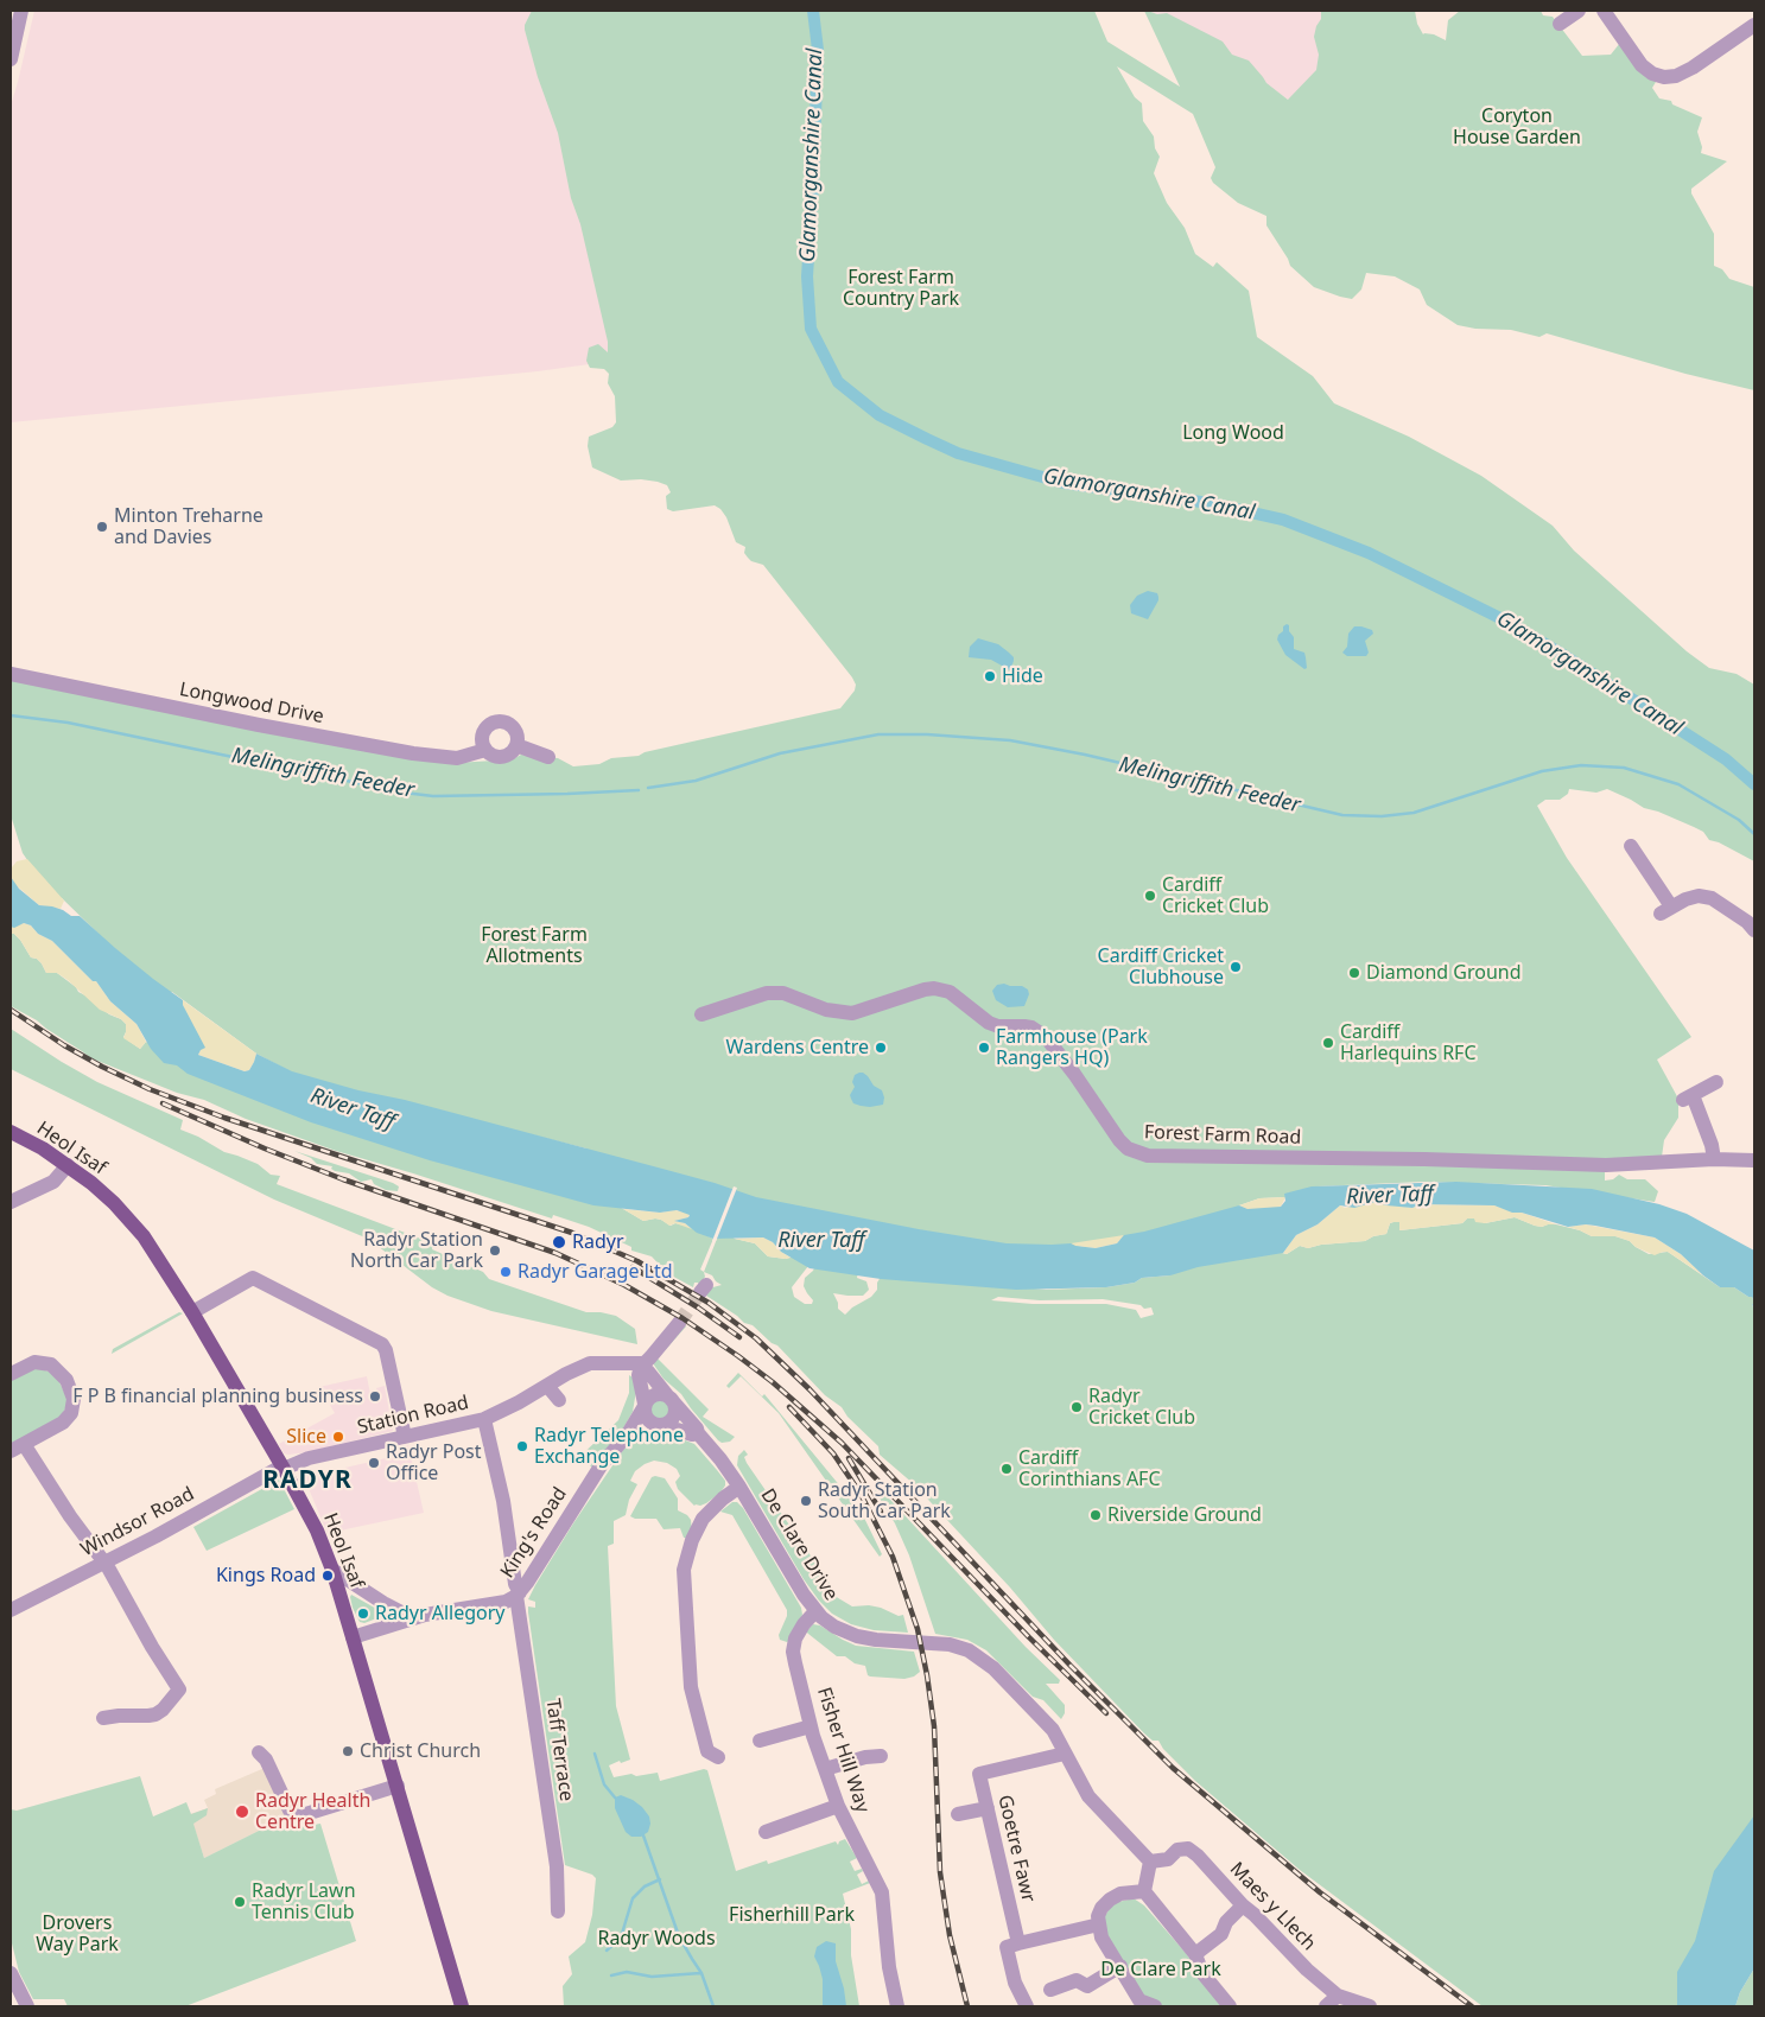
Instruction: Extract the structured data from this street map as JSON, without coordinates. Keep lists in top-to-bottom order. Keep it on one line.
{"streets":{"main road":["Heol Isaf"],"street":["Longwood Drive","Forest Farm Road","Station Road","Windsor Road","King's Road","De Clare Drive","Taff Terrace","Fisher Hill Way","Goetre Fawr","Maes y Llech"]},"crossings":[["Heol Isaf","Station Road"],["Heol Isaf","Windsor Road"],["Heol Isaf","King's Road"],["Station Road","Windsor Road"],["Station Road","Taff Terrace"],["King's Road","De Clare Drive"],["King's Road","Taff Terrace"],["De Clare Drive","Fisher Hill Way"],["De Clare Drive","Goetre Fawr"],["De Clare Drive","Maes y Llech"]],"districts":["RADYR"],"water":["Glamorganshire Canal","Melingriffith Feeder","River Taff"],"parks":["Coryton House Garden","Forest Farm Country Park","Long Wood","Forest Farm Allotments","Fisherhill Park","Drovers Way Park","Radyr Woods","De Clare Park"],"places":["Minton Treharne and Davies","Hide","Cardiff Cricket Club","Cardiff Cricket Clubhouse","Diamond Ground","Cardiff Harlequins RFC","Wardens Centre","Farmhouse (Park Rangers HQ)","Radyr","Radyr Station North Car Park","Radyr Garage Ltd","F P B financial planning business","Radyr Cricket Club","Slice","Radyr Telephone Exchange","Radyr Post Office","Cardiff Corinthians AFC","Radyr Station South Car Park","Riverside Ground","Kings Road","Radyr Allegory","Christ Church","Radyr Health Centre","Radyr Lawn Tennis Club"]}
